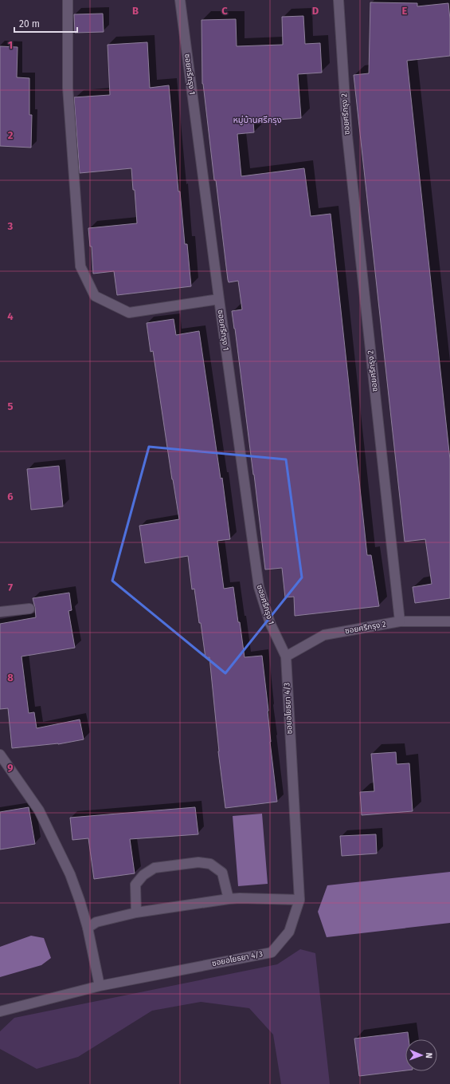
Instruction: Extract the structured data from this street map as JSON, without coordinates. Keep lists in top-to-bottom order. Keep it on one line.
{"streets":{"street":["ซอยศรีกรุง 1","ซอยศรีกรุง 2","ซอยอโยธยา 4/3"]},"crossings":[["ซอยศรีกรุง 1","ซอยศรีกรุง 2"],["ซอยศรีกรุง 1","ซอยอโยธยา 4/3"],["ซอยศรีกรุง 2","ซอยอโยธยา 4/3"]],"districts":["หมู่บ้านศรีกรุง"],"scale_bar":"20 m","north":"right","grid":{"columns":["B","C","D","E"],"rows":["1","2","3","4","5","6","7","8","9"]}}
